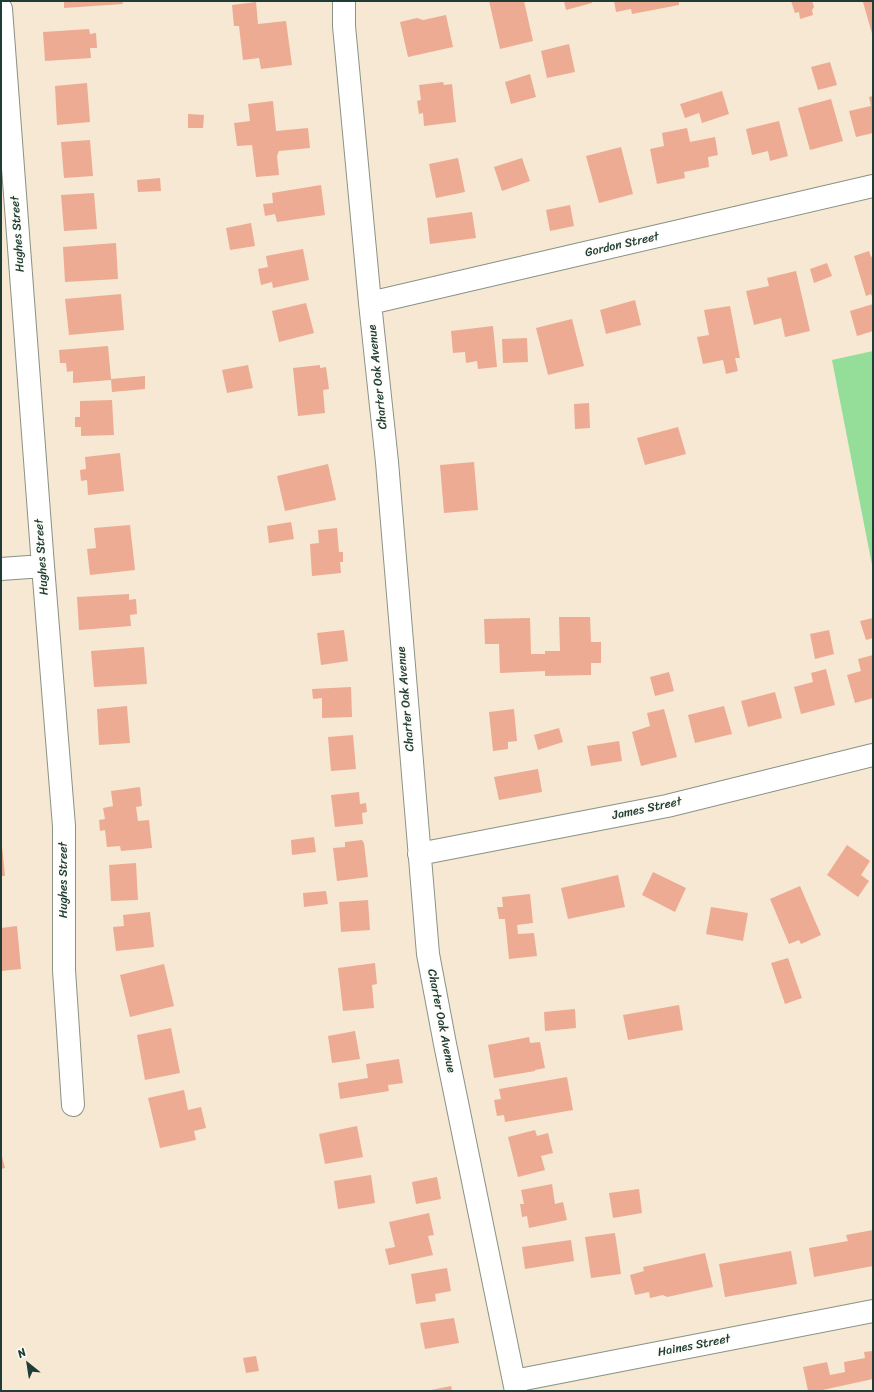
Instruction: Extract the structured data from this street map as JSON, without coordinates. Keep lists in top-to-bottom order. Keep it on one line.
{"streets":{"street":["Hughes Street","Gordon Street","Charter Oak Avenue","James Street","Haines Street"]},"crossings":[["Gordon Street","Charter Oak Avenue"],["Charter Oak Avenue","James Street"],["Charter Oak Avenue","Haines Street"]],"north":"top left"}
